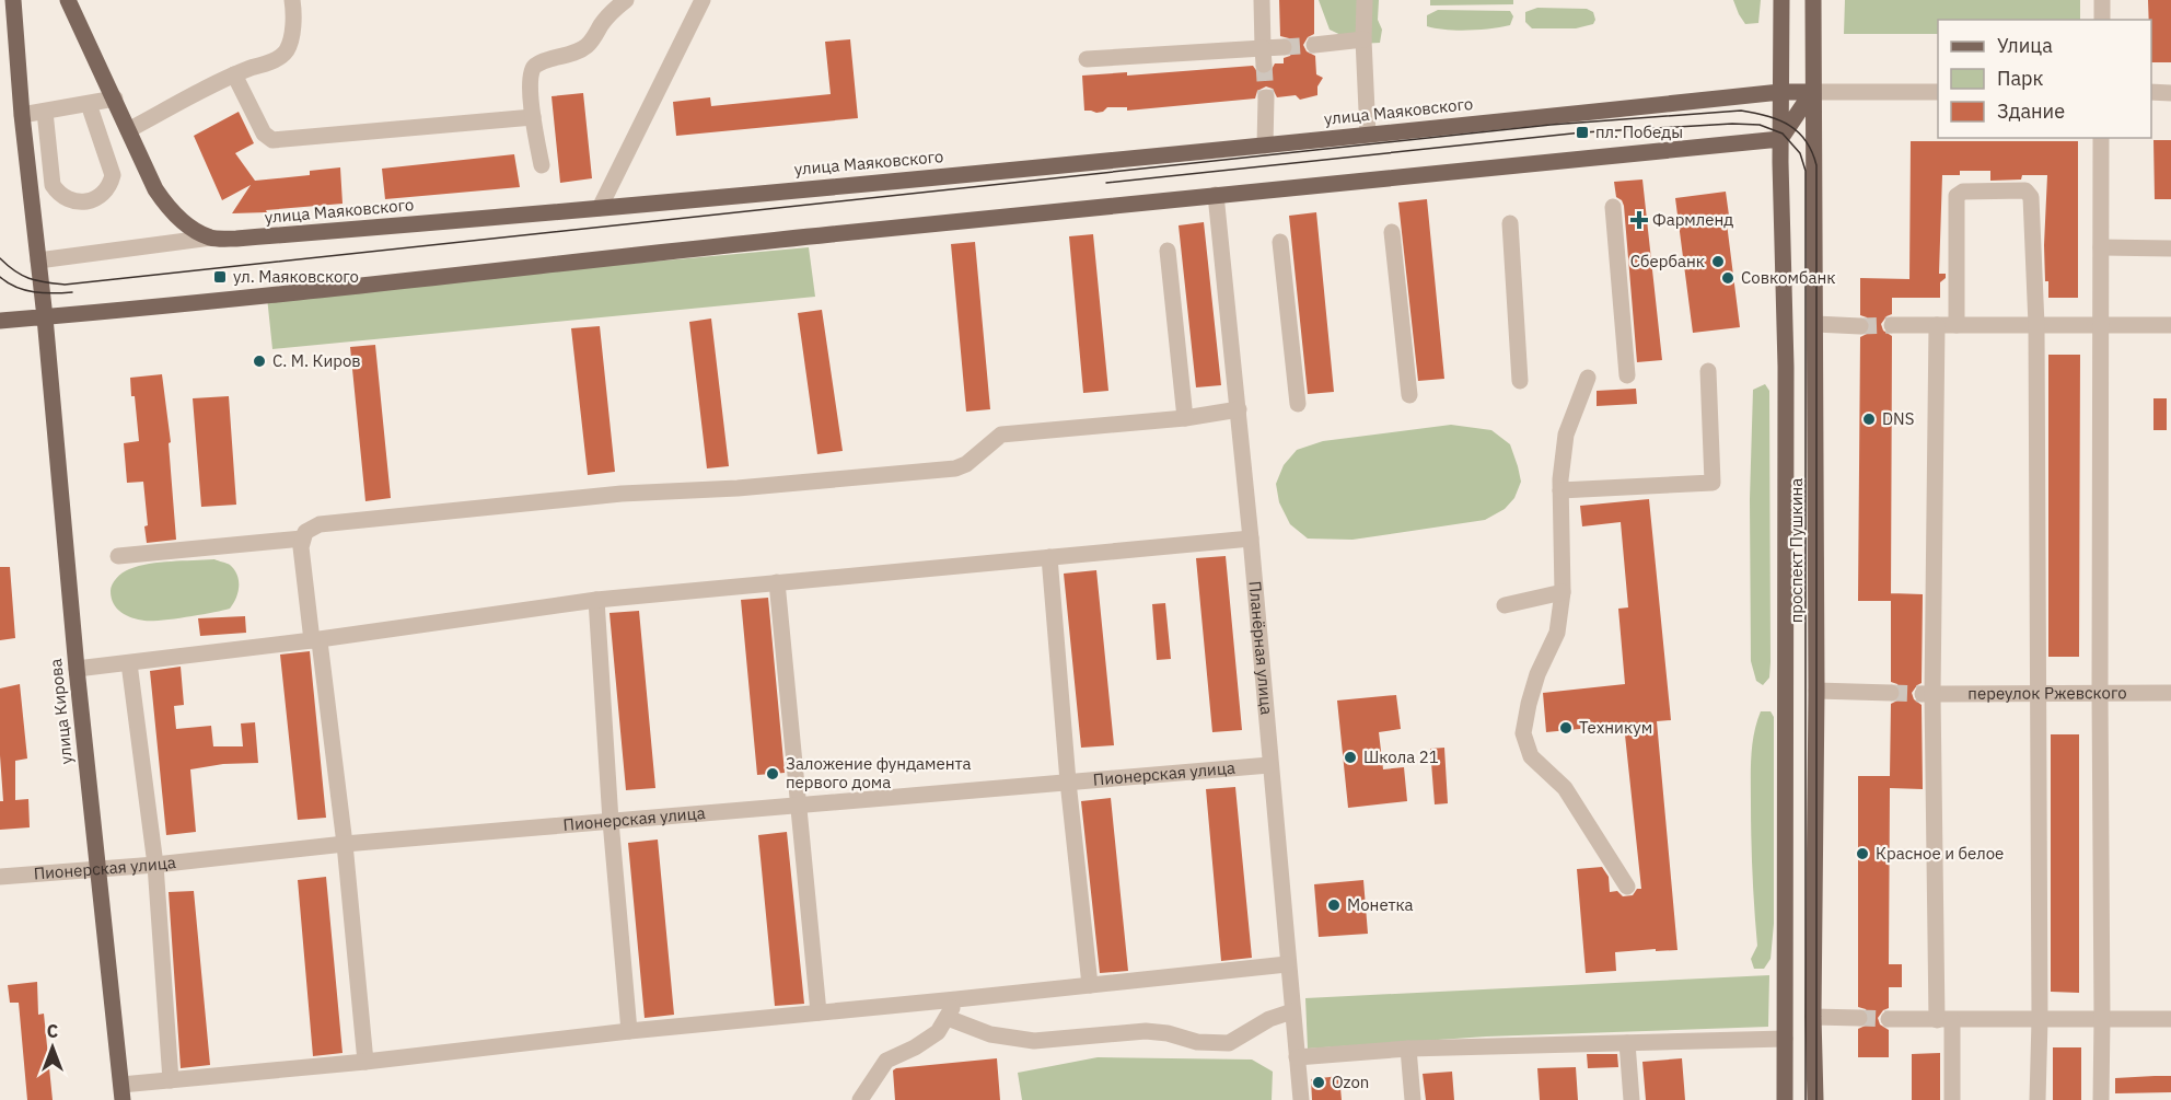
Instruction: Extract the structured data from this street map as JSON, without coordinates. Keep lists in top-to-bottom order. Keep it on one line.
{"streets":{"main road":["улица Маяковского","проспект Пушкина","улица Кирова"],"street":["Планёрная улица","переулок Ржевского","Пионерская улица"]},"crossings":[["улица Маяковского","проспект Пушкина"],["Планёрная улица","Пионерская улица"],["улица Кирова","Пионерская улица"]],"places":{"transit":["пл. Победы","ул. Маяковского"],"health":["Фармленд"],"other":["Сбербанк","Совкомбанк","С. М. Киров","DNS","Техникум","Школа 21","Заложение фундамента первого дома","Красное и белое","Монетка","Ozon"]},"legend":["Улица","Парк","Здание"],"north":"top"}
